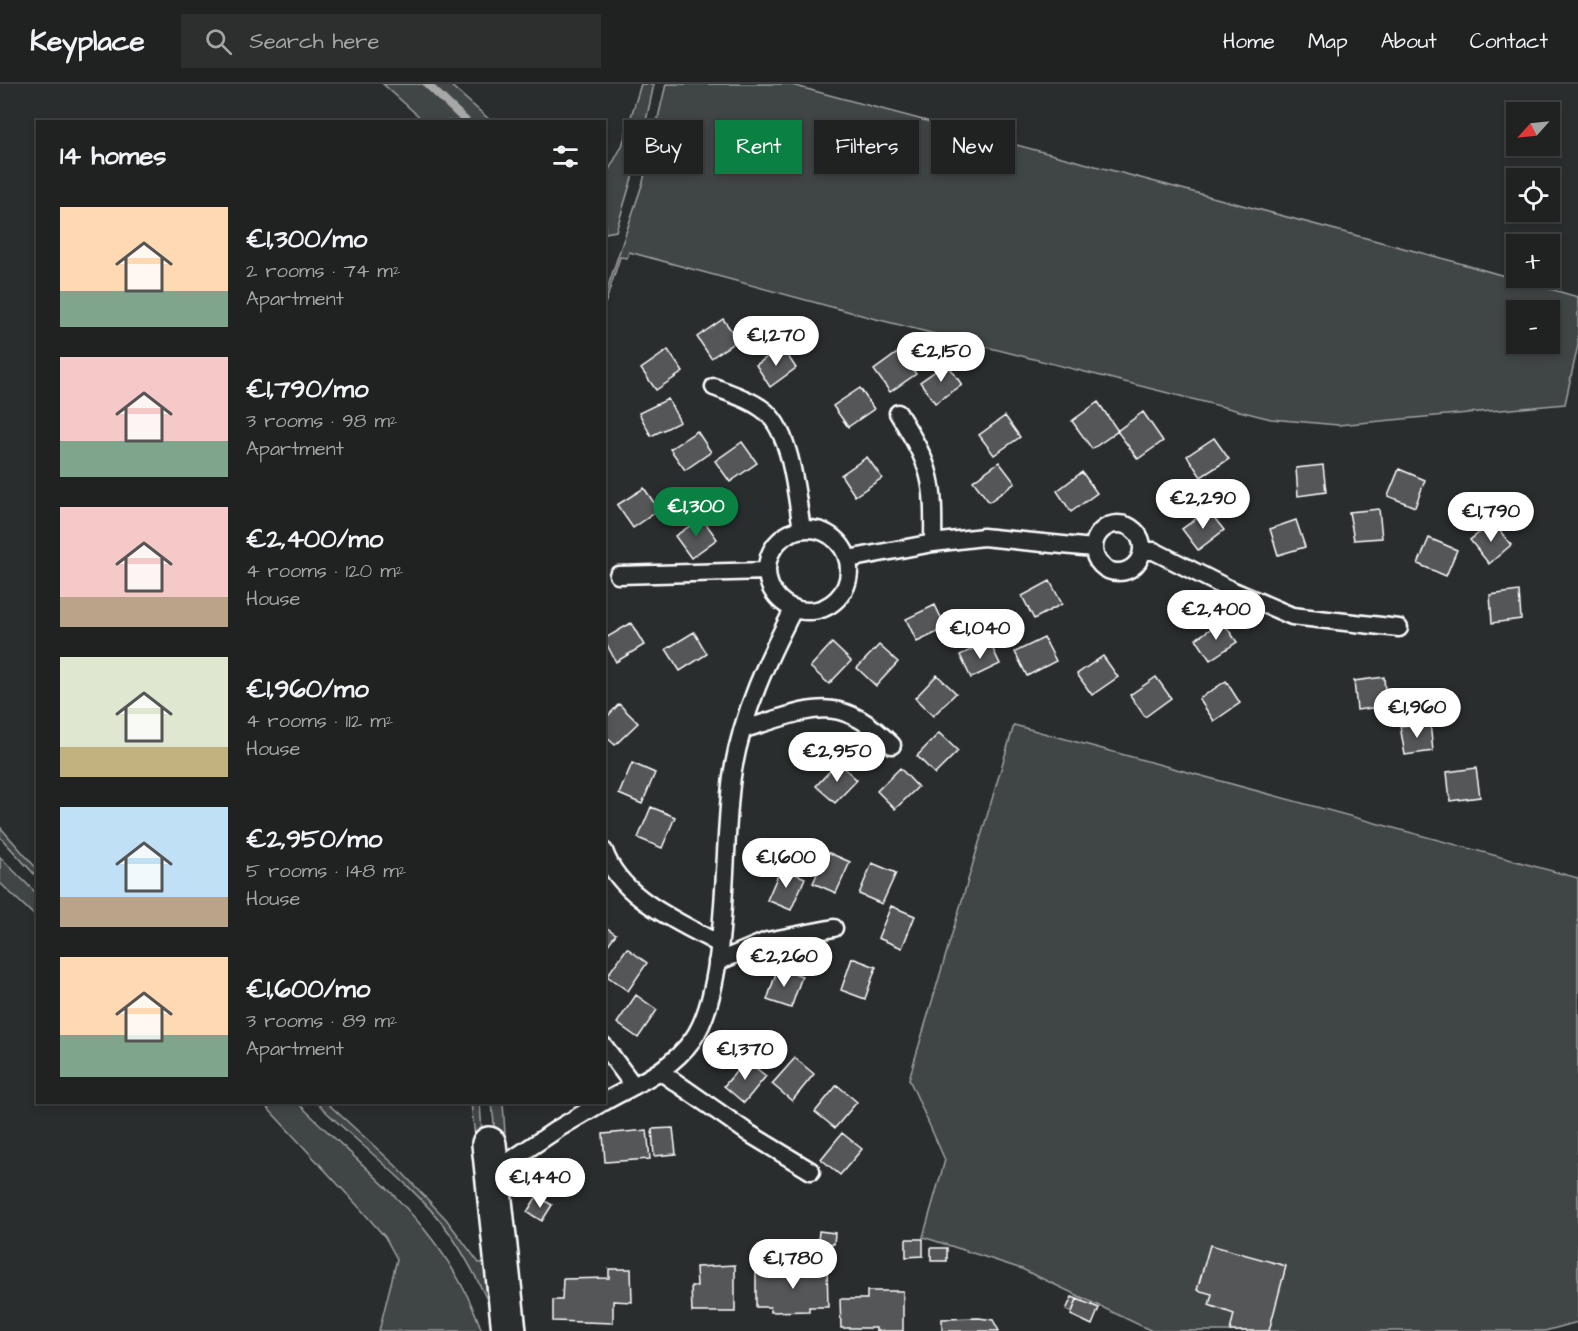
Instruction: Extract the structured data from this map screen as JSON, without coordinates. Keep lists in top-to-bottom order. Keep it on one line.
{"north":"bottom left","page":{"header":"Keyplace","search":"Search here","nav":["Home","Map","About","Contact"],"map_buttons":["+","−"],"chip":["Buy","Rent","Filters","New"],"heading":"14 homes","list":[{"name":"€1,300/mo","note":"2 rooms · 74 m² · Apartment"},{"name":"€1,790/mo","note":"3 rooms · 98 m² · Apartment"},{"name":"€2,400/mo","note":"4 rooms · 120 m² · House"},{"name":"€1,960/mo","note":"4 rooms · 112 m² · House"},{"name":"€2,950/mo","note":"5 rooms · 148 m² · House"},{"name":"€1,600/mo","note":"3 rooms · 89 m² · Apartment"}],"price":["€1,270","€2,150","€2,290","€1,300","€1,790","€2,400","€1,040","€1,960","€2,950","€1,600","€2,260","€1,370","€1,440","€1,780"]}}
